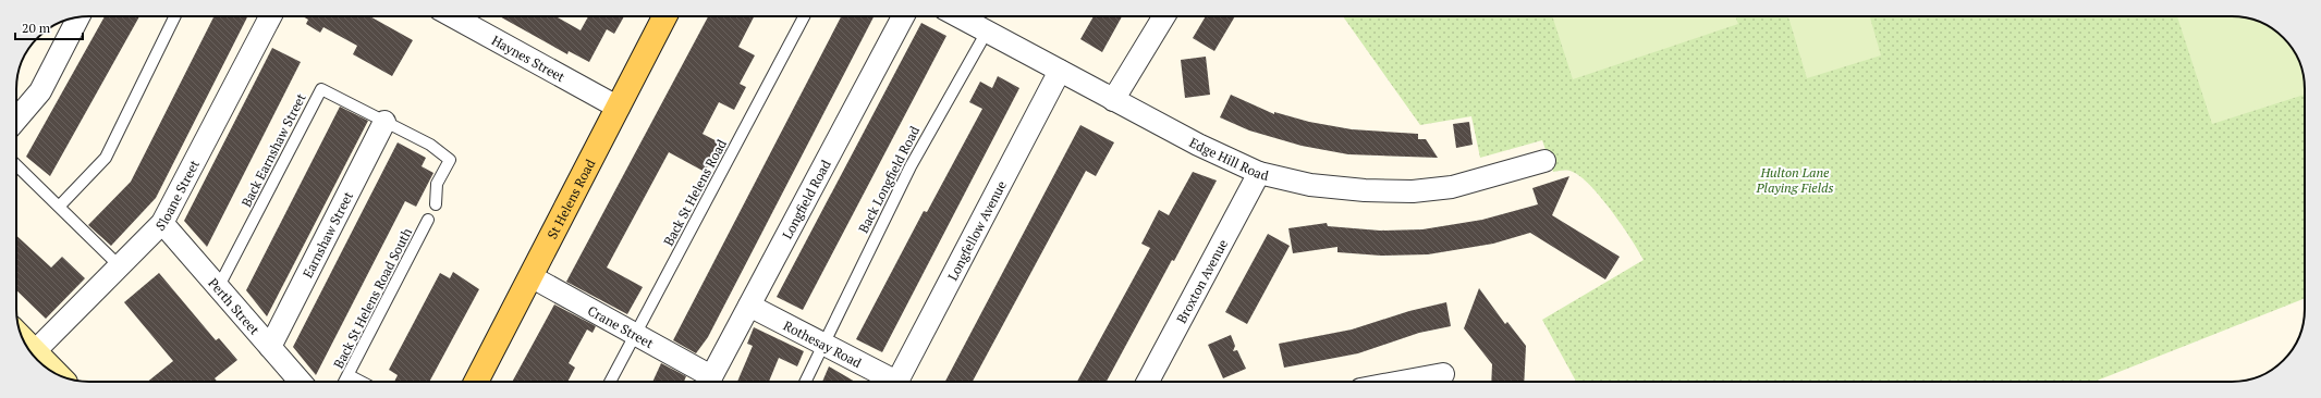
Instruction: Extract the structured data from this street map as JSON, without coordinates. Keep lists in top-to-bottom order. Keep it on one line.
{"streets":{"main road":["St Helens Road"],"street":["Haynes Street","Edge Hill Road","Sloane Street","Longfield Road","Longfellow Avenue","Earnshaw Street","Broxton Avenue","Perth Street","Crane Street","Rothesay Road"],"lane":["Back Earnshaw Street","Back Longfield Road","Back St Helens Road","Back St Helens Road South"]},"crossings":[["Haynes Street","St Helens Road"],["Back Earnshaw Street","Earnshaw Street"],["Back Earnshaw Street","Perth Street"],["Edge Hill Road","Back Longfield Road"],["Edge Hill Road","Longfellow Avenue"],["Edge Hill Road","Broxton Avenue"],["Back Longfield Road","Rothesay Road"],["Back St Helens Road","Crane Street"],["Sloane Street","Perth Street"],["St Helens Road","Crane Street"],["Longfield Road","Rothesay Road"],["Earnshaw Street","Perth Street"]],"parks":["Hulton Lane Playing Fields"],"scale_bar":"20 m"}
